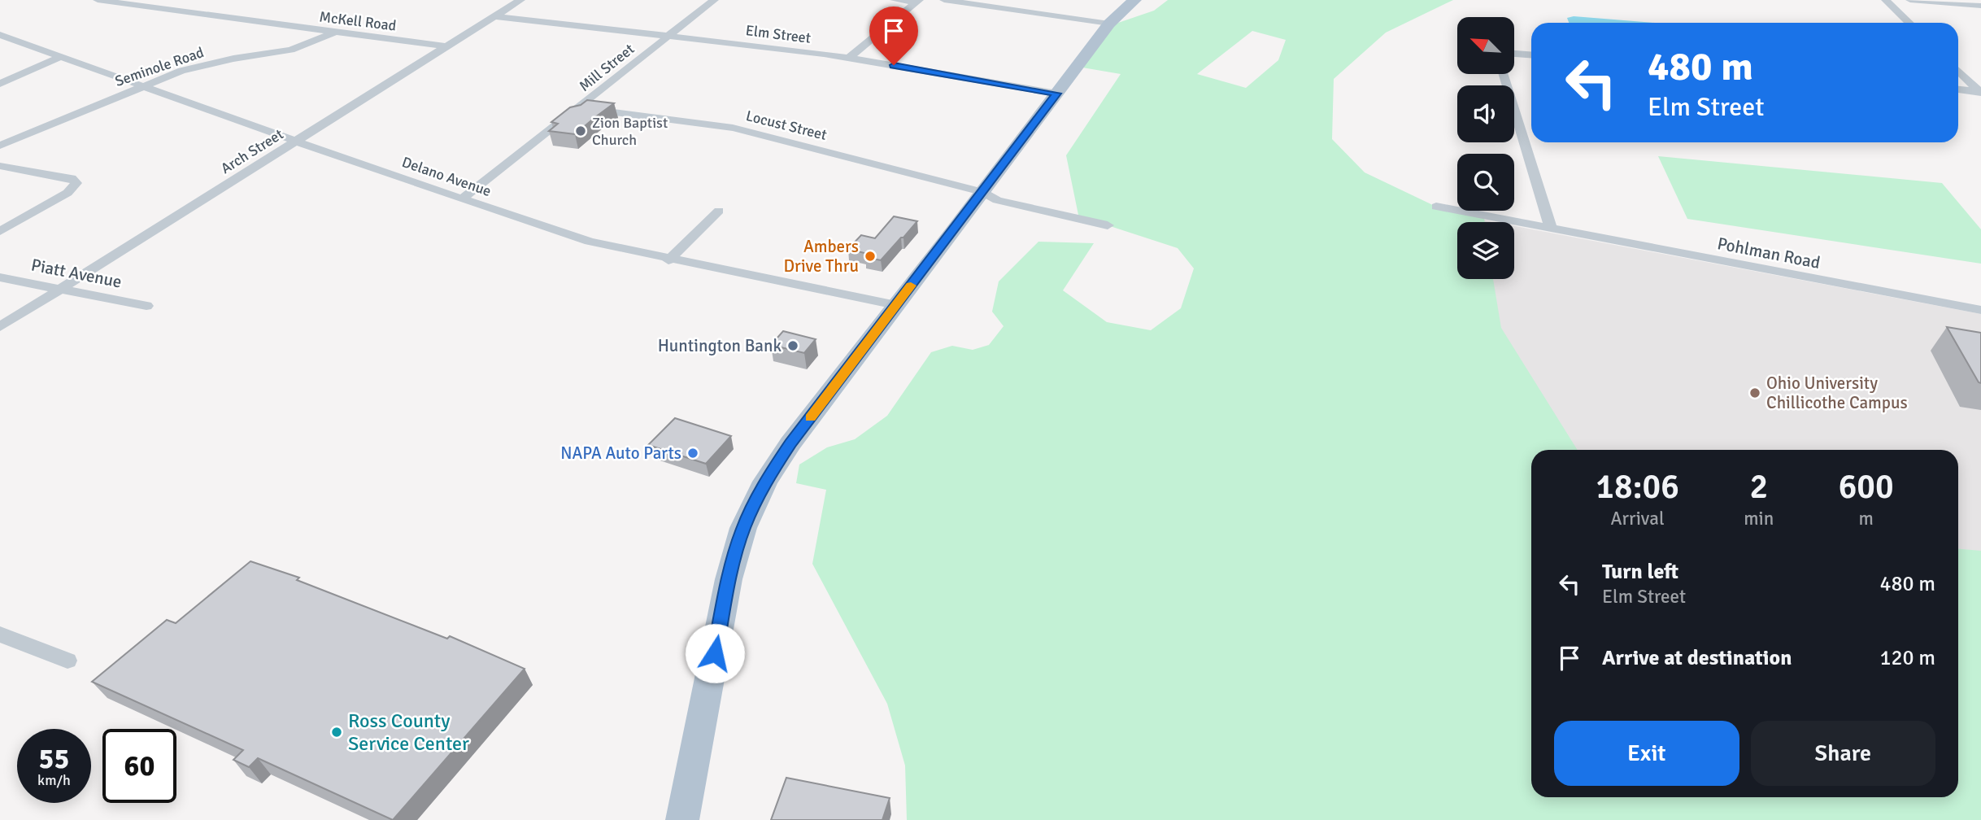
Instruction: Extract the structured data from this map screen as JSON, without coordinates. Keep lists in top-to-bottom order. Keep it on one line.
{"streets":{"street":["McKell Road","Elm Street","Seminole Road","Mill Street","Locust Street","Arch Street","Delano Avenue","Pohlman Road","Piatt Avenue"]},"crossings":[["McKell Road","Seminole Road"],["McKell Road","Arch Street"],["Elm Street","Mill Street"],["Elm Street","Arch Street"],["Seminole Road","Delano Avenue"],["Mill Street","Locust Street"],["Mill Street","Delano Avenue"],["Arch Street","Delano Avenue"],["Arch Street","Piatt Avenue"]],"places":["Zion Baptist Church","Ambers Drive Thru","Huntington Bank","Ohio University Chillicothe Campus","NAPA Auto Parts","Ross County Service Center"],"north":"top left","page":{"turn":["480 m","Elm Street"],"eta":["18:06","Arrival","2","min","600","m"],"list":[{"name":"Turn left","note":"Elm Street","value":"480 m"},{"name":"Arrive at destination","value":"120 m"}],"buttons":["Exit","Share"],"speed":"55 km/h","limit":"60"}}
